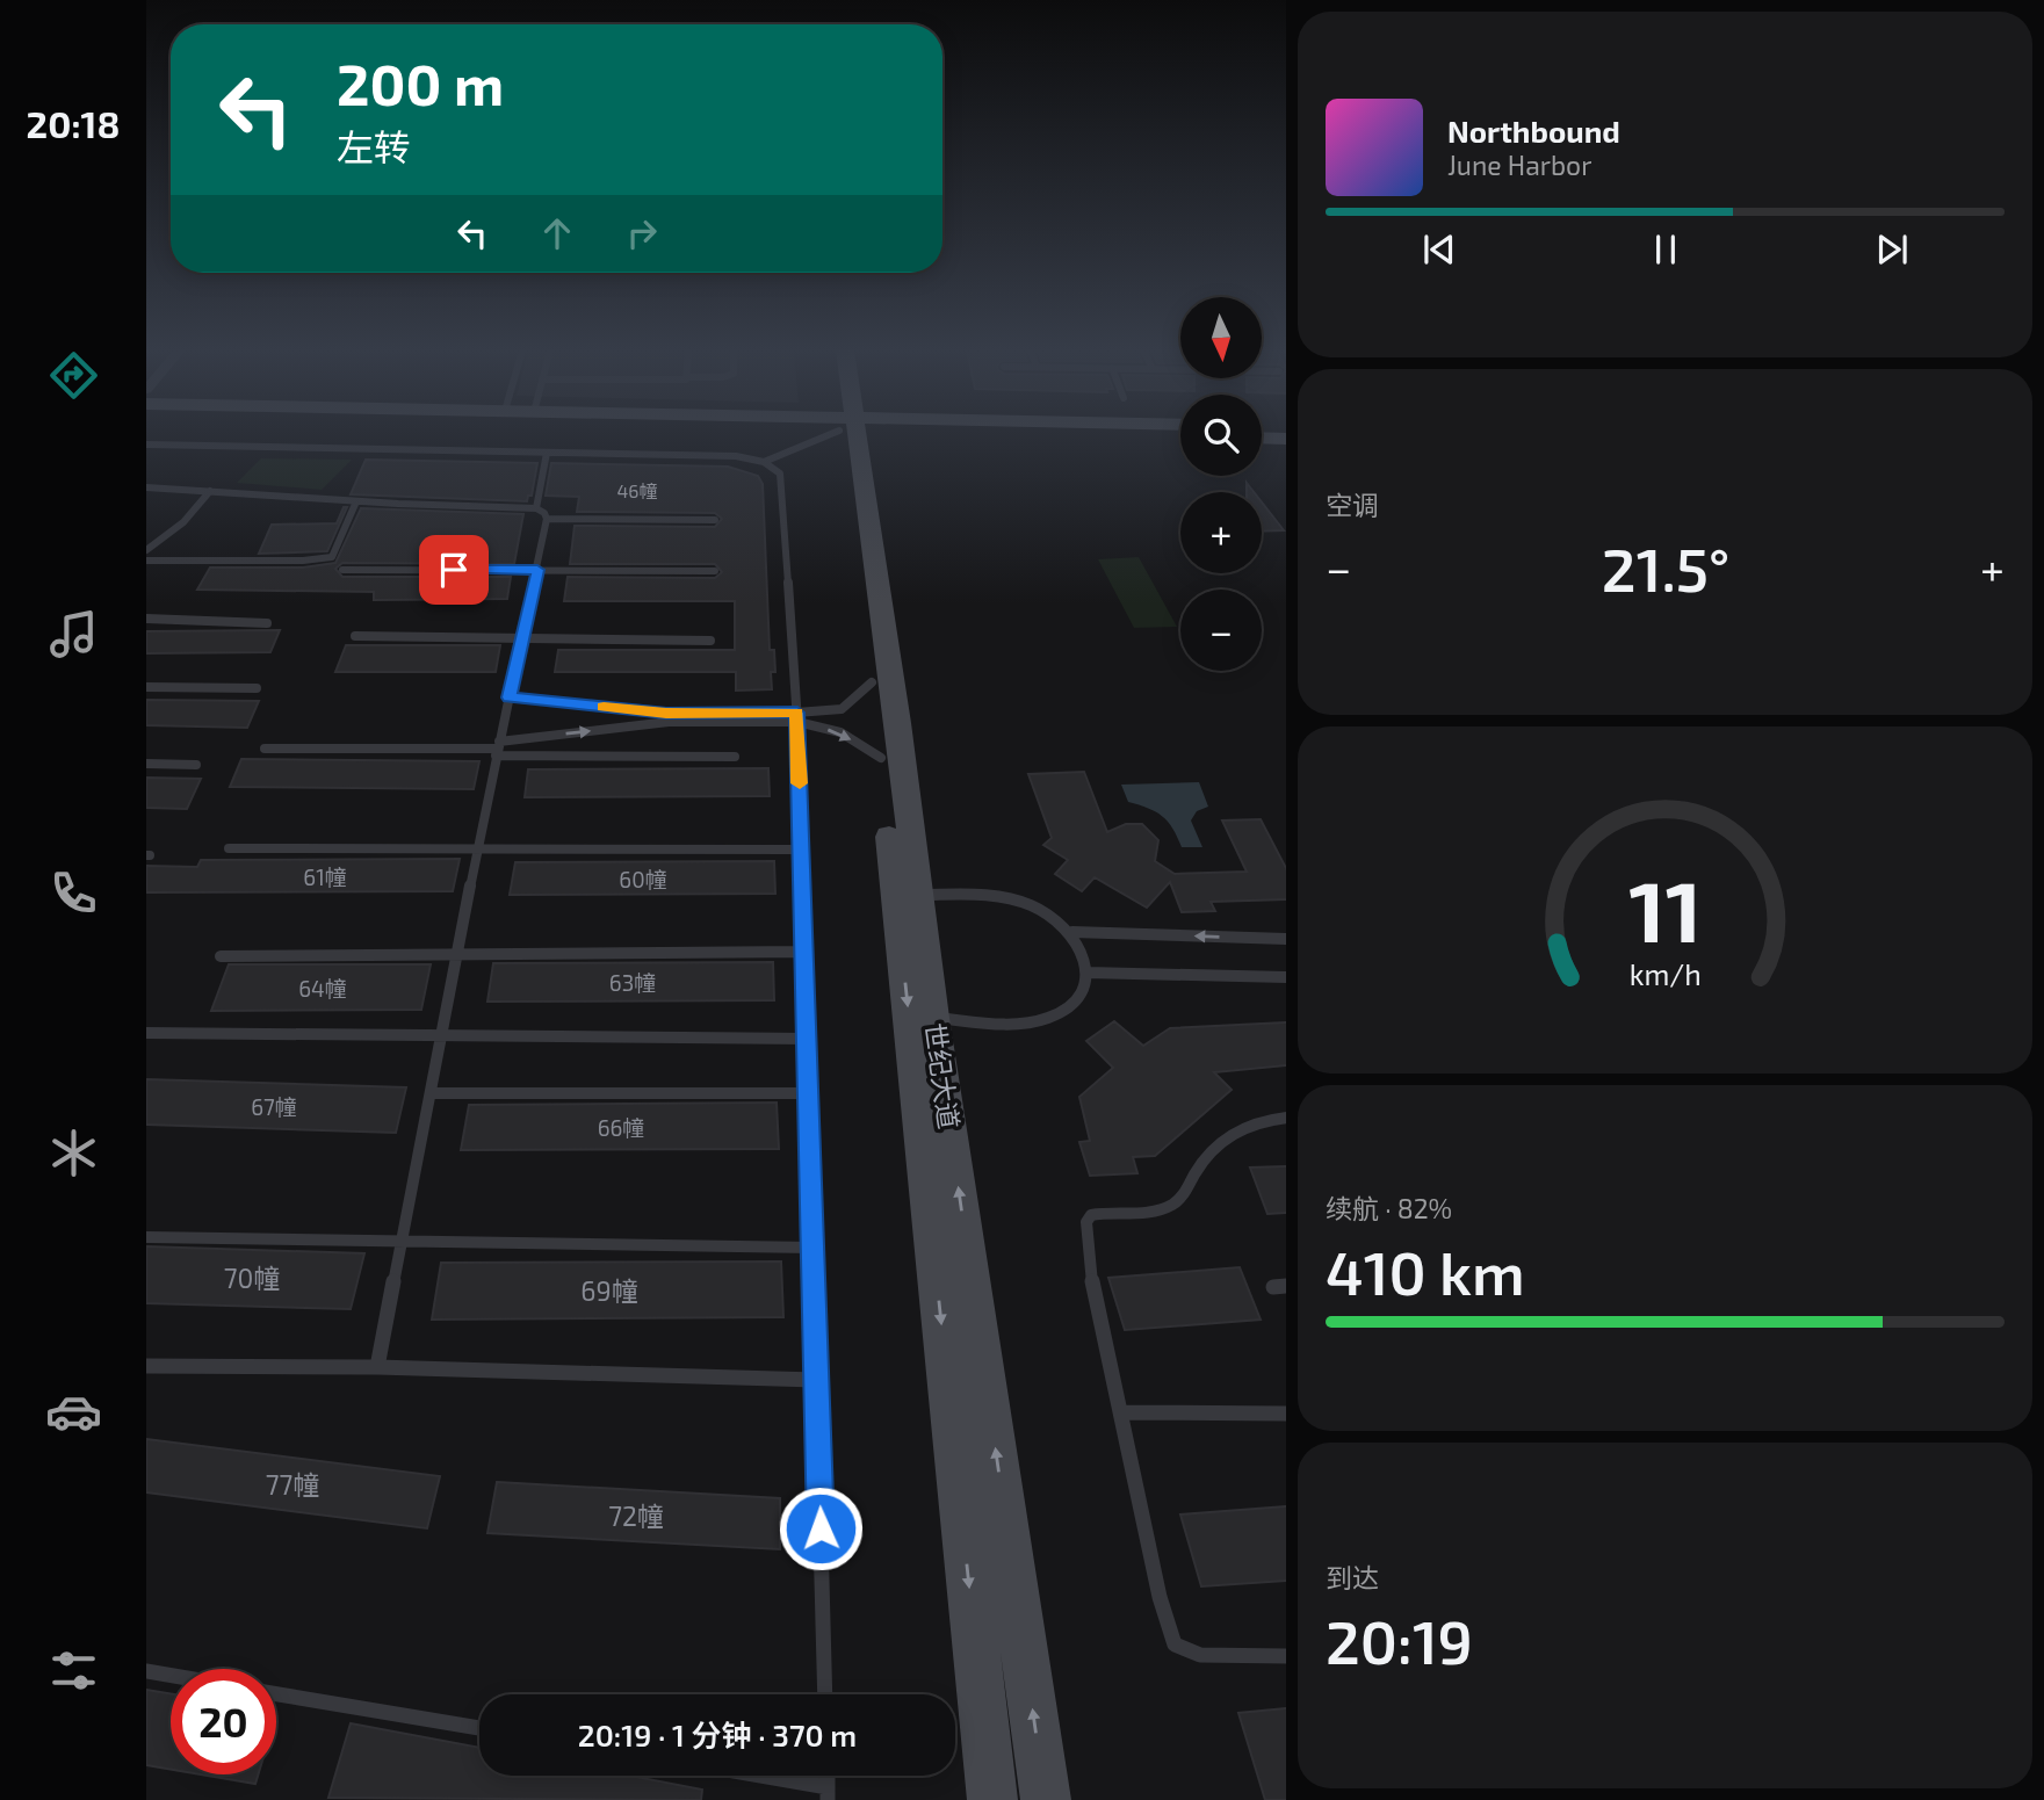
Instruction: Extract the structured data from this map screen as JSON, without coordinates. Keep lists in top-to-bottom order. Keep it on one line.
{"streets":{"street":["世纪大道"]},"house_numbers":["46幢","61幢","60幢","63幢","64幢","67幢","66幢","70幢","69幢","77幢","72幢"],"north":"bottom","page":{"tabs":"20:18","turn":["200 m","左转"],"song":["Northbound","June Harbor"],"map_buttons":["+","−"],"tile":["空调",["续航 · 82%","410 km"],["到达","20:19"]],"heat":["−","21.5°","+"],"limit":"20","trip":"20:19 · 1 分钟 · 370 m","gauge":["11","km/h"]}}
